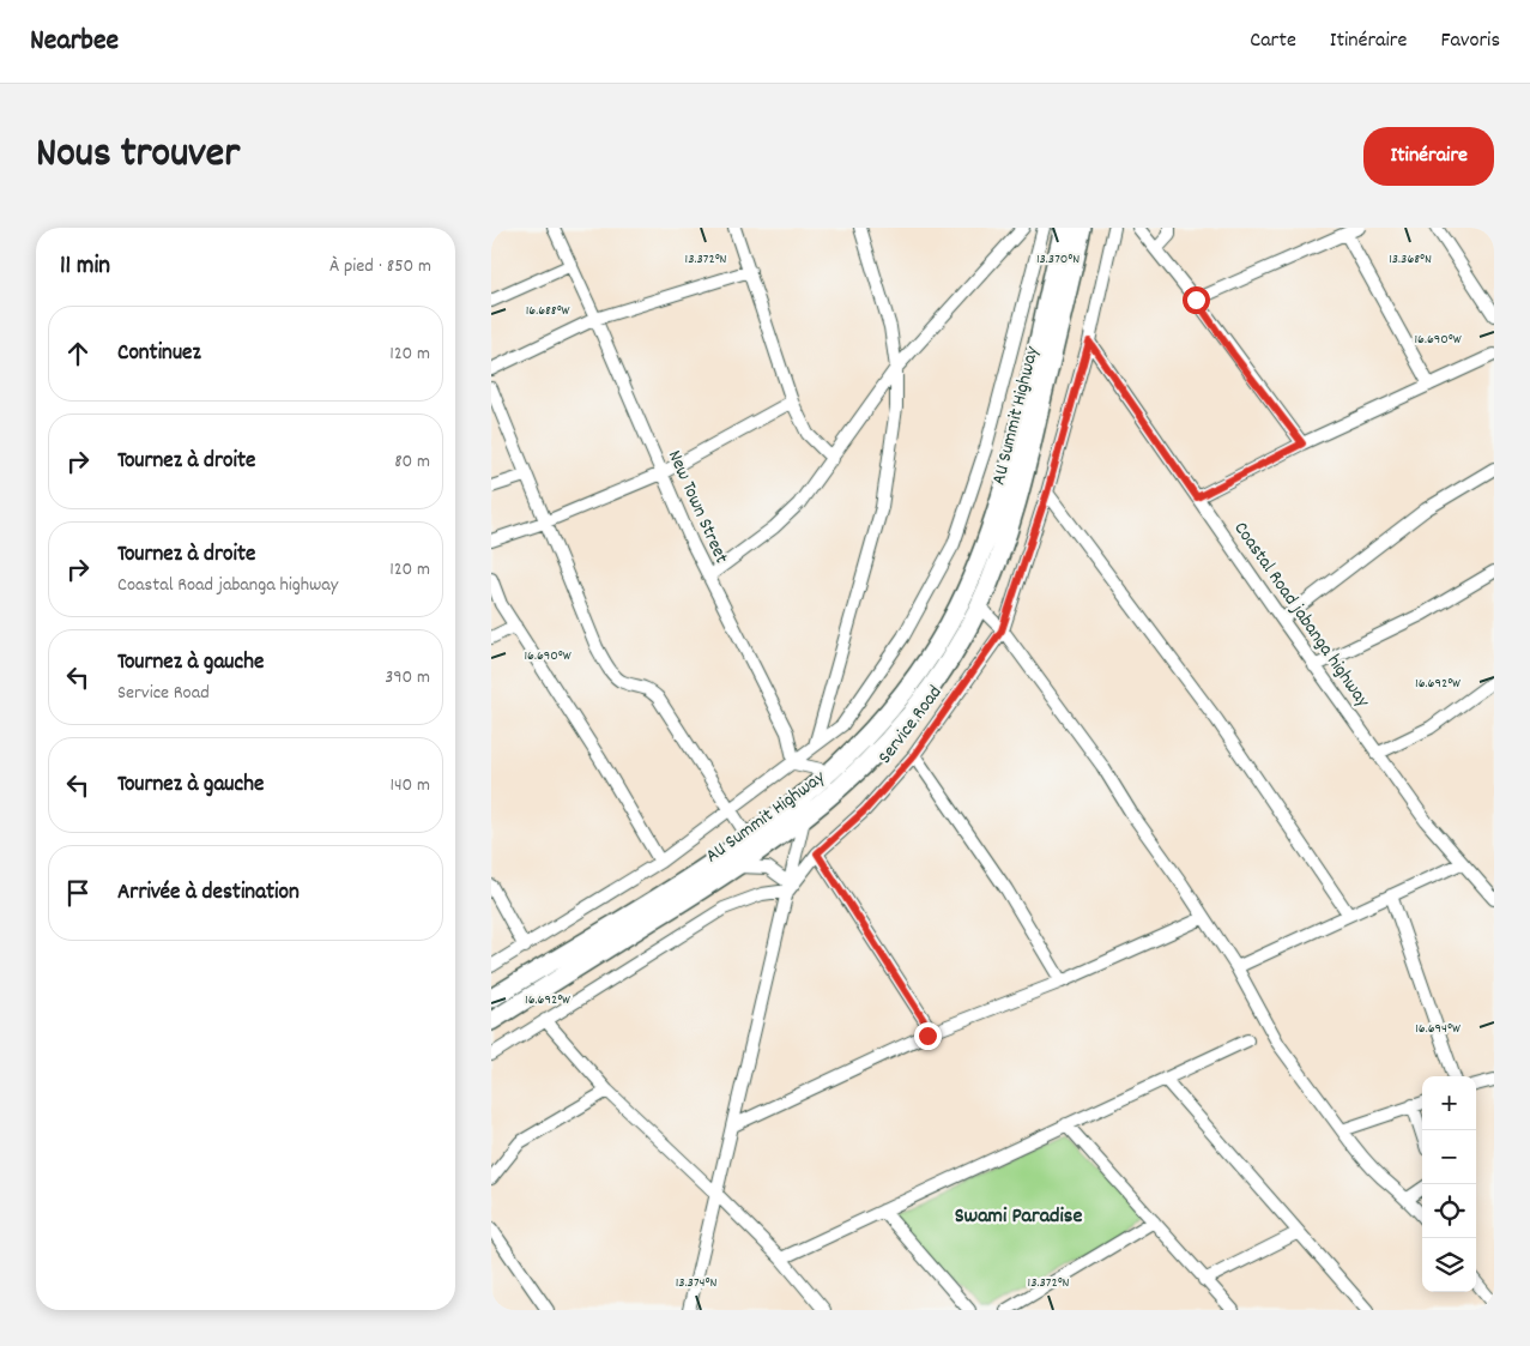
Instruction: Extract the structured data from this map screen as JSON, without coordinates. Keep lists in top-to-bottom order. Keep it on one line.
{"streets":{"main road":["AU Summit Highway"],"street":["New Town Street","Coastal Road jabanga highway","Service Road"]},"crossings":[["Coastal Road jabanga highway","Service Road"]],"districts":["Swami Paradise"],"page":{"header":"Nearbee","nav":["Carte","Itinéraire","Favoris"],"title":"Nous trouver","buttons":"Itinéraire","heading":["11 min","À pied · 850 m"],"list":[["Continuez","120 m"],["Tournez à droite","80 m"],["Tournez à droite","Coastal Road jabanga highway","120 m"],["Tournez à gauche","Service Road","390 m"],["Tournez à gauche","140 m"],"Arrivée à destination"],"map_buttons":["+","−"]},"coordinates":["13.372°N","13.370°N","13.368°N","16.688°W","16.690°W","16.692°W","16.694°W","13.374°N"]}
